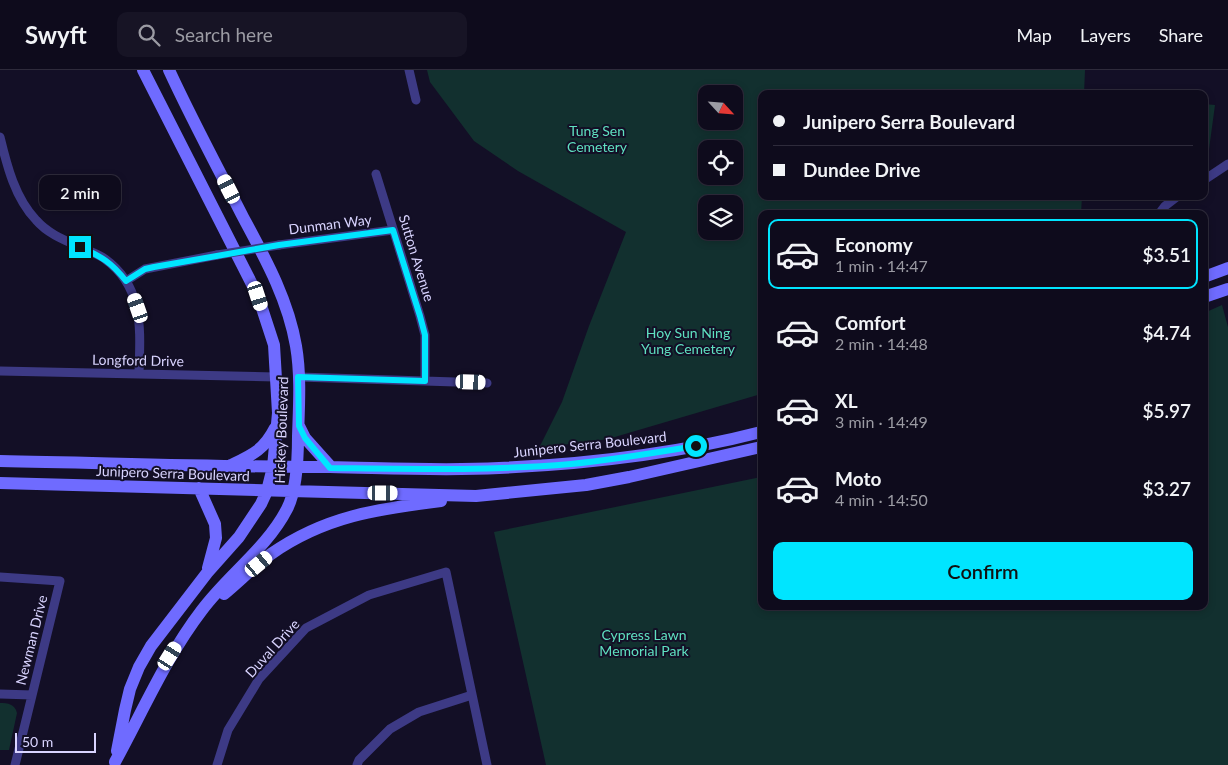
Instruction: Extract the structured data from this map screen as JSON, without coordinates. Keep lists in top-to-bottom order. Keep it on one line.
{"streets":{"main road":["Hickey Boulevard","Junipero Serra Boulevard"],"street":["Dunman Way","Sutton Avenue","Longford Drive","Newman Drive","Duval Drive"]},"crossings":[["Dunman Way","Sutton Avenue"],["Longford Drive","Hickey Boulevard"],["Hickey Boulevard","Junipero Serra Boulevard"]],"parks":["Tung Sen Cemetery","Hoy Sun Ning Yung Cemetery","Cypress Lawn Memorial Park"],"scale_bar":"50 m","north":"bottom right","page":{"header":"Swyft","search":"Search here","nav":["Map","Layers","Share"],"banner":["Junipero Serra Boulevard","Dundee Drive"],"bubble":"2 min","list":[{"name":"Economy","note":"1 min · 14:47","value":"$3.51"},{"name":"Comfort","note":"2 min · 14:48","value":"$4.74"},{"name":"XL","note":"3 min · 14:49","value":"$5.97"},{"name":"Moto","note":"4 min · 14:50","value":"$3.27"}],"buttons":"Confirm","scale":"50 m"}}
